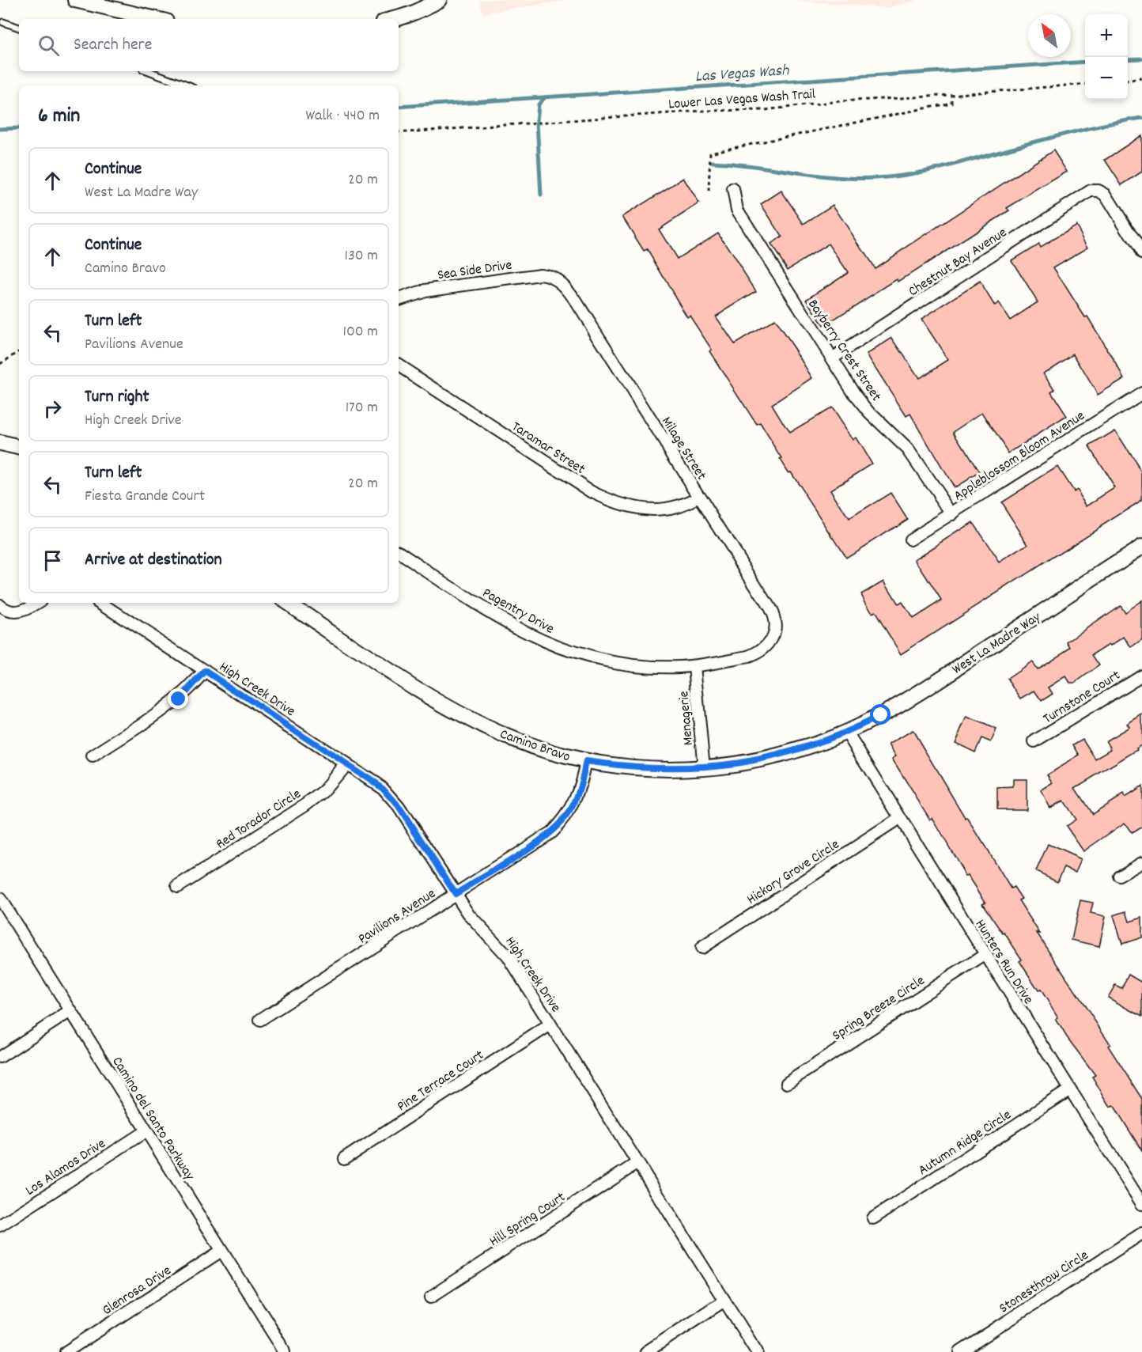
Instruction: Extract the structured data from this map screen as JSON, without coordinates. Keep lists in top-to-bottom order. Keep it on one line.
{"streets":{"street":["Chestnut Bay Avenue","Sea Side Drive","Bayberry Crest Street","Taramar Street","Milage Street","Appleblossom Bloom Avenue","Pagentry Drive","West La Madre Way","High Creek Drive","Turnstone Court","Menagerie","Camino Bravo","Red Torador Circle","Hickory Grove Circle","Pavilions Avenue","Hunters Run Drive","Spring Breeze Circle","Pine Terrace Court","Camino del Santo Parkway","Autumn Ridge Circle","Los Alamos Drive","Hill Spring Court","Stonesthrow Circle","Glenrosa Drive"],"path":["Lower Las Vegas Wash Trail"]},"crossings":[["Chestnut Bay Avenue","Bayberry Crest Street"],["Sea Side Drive","Milage Street"],["Bayberry Crest Street","Appleblossom Bloom Avenue"],["Taramar Street","Milage Street"],["Milage Street","Pagentry Drive"],["Pagentry Drive","Menagerie"],["West La Madre Way","Camino Bravo"],["West La Madre Way","Hunters Run Drive"],["High Creek Drive","Red Torador Circle"],["High Creek Drive","Pavilions Avenue"],["High Creek Drive","Pine Terrace Court"],["High Creek Drive","Hill Spring Court"],["Menagerie","Camino Bravo"],["Camino Bravo","Pavilions Avenue"],["Camino Bravo","Hunters Run Drive"],["Hickory Grove Circle","Hunters Run Drive"],["Hunters Run Drive","Spring Breeze Circle"],["Hunters Run Drive","Autumn Ridge Circle"],["Camino del Santo Parkway","Los Alamos Drive"],["Camino del Santo Parkway","Glenrosa Drive"]],"water":["Las Vegas Wash"],"north":"top left","page":{"map_buttons":["+","−"],"search":"Search here","heading":["6 min","Walk · 440 m"],"list":[["Continue","West La Madre Way","20 m"],["Continue","Camino Bravo","130 m"],["Turn left","Pavilions Avenue","100 m"],["Turn right","High Creek Drive","170 m"],["Turn left","Fiesta Grande Court","20 m"],"Arrive at destination"]}}
